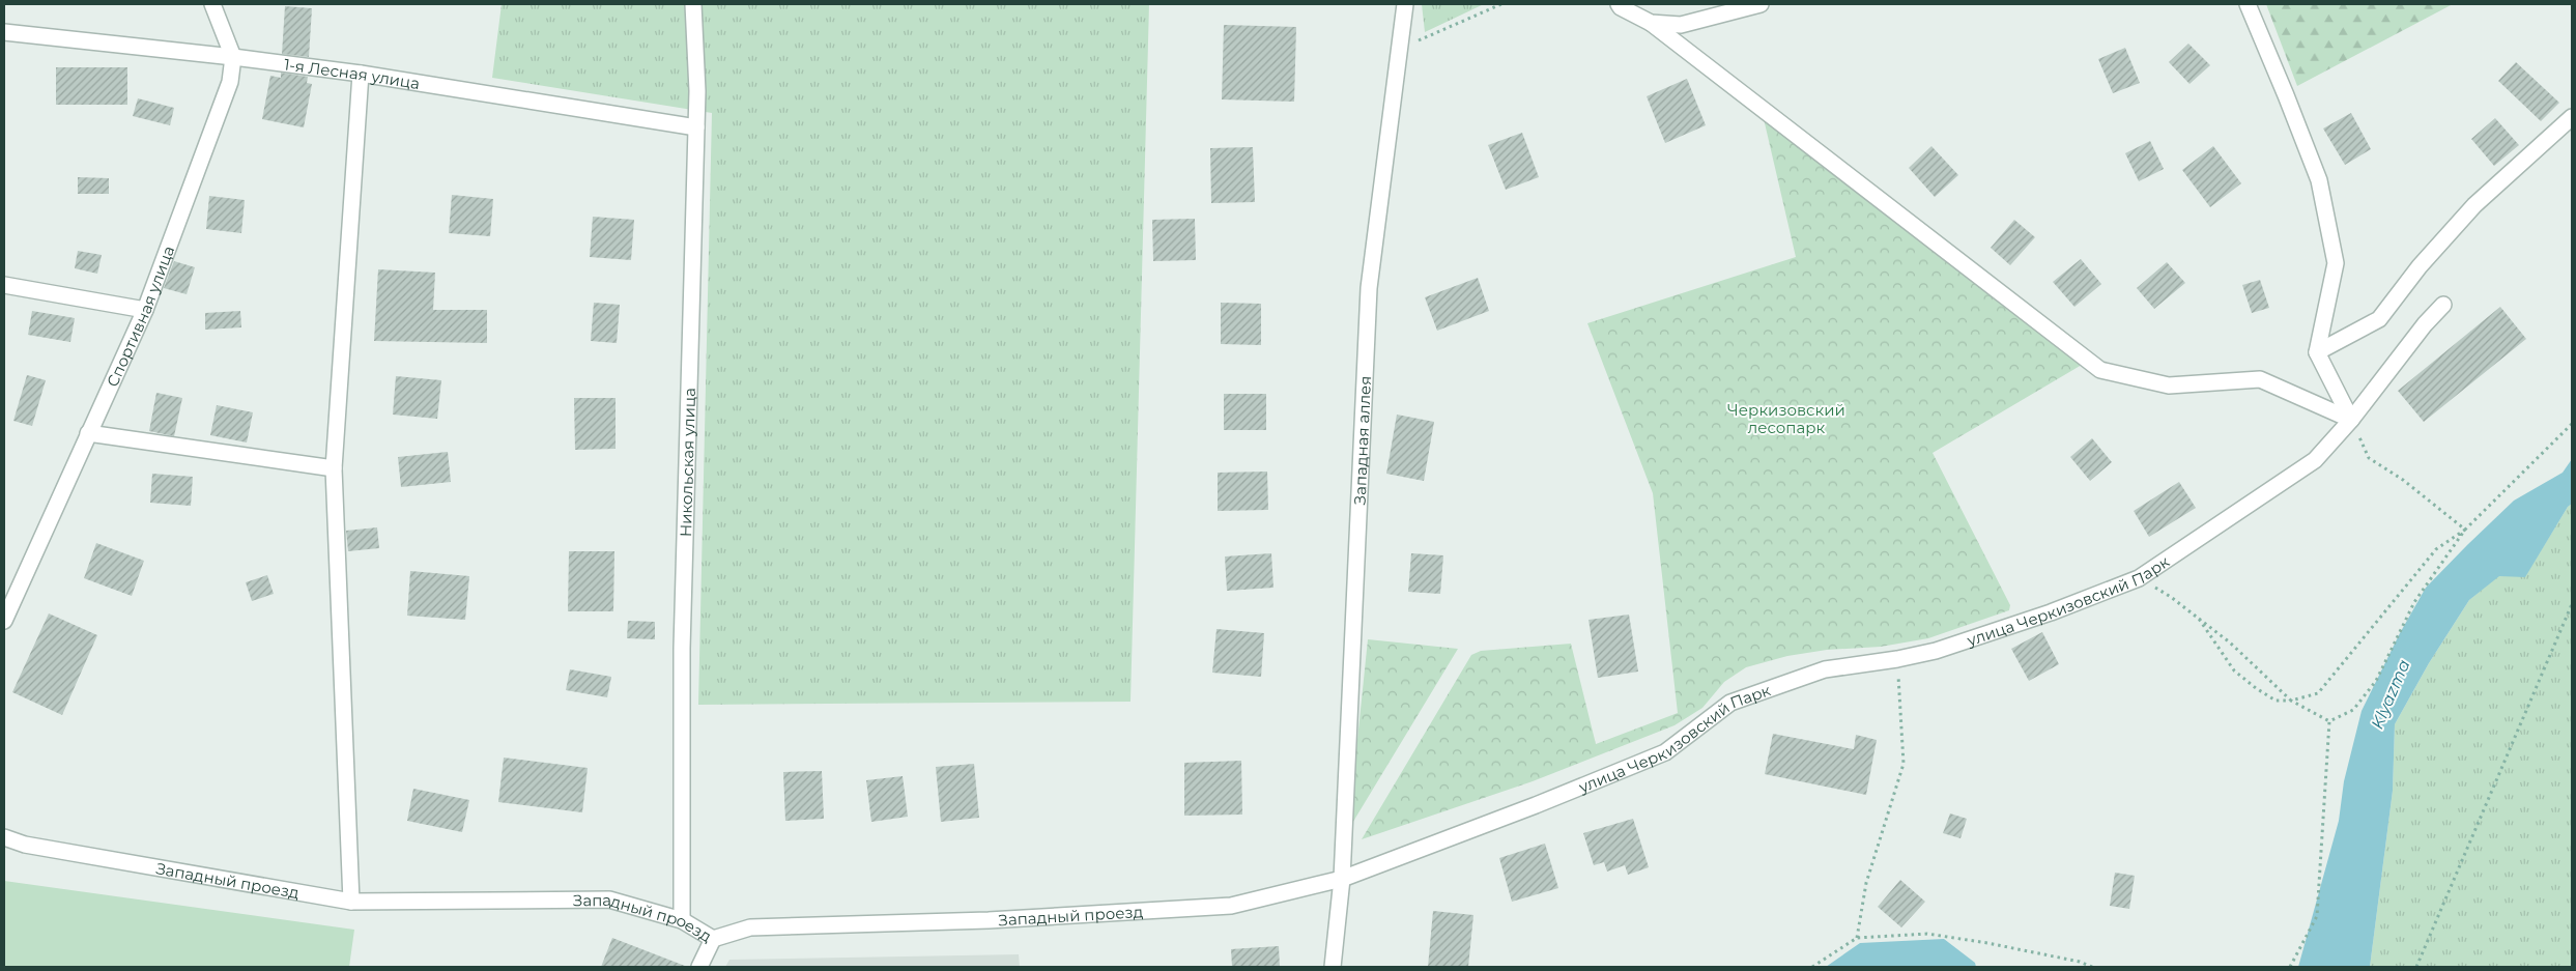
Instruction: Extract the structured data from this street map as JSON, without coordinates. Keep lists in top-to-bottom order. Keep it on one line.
{"streets":{"street":["1-я Лесная улица","Спортивная улица","Западная аллея","Никольская улица","улица Черкизовский Парк","Западный проезд"]},"crossings":[["1-я Лесная улица","Спортивная улица"],["1-я Лесная улица","Никольская улица"],["Западная аллея","улица Черкизовский Парк"],["Западная аллея","Западный проезд"],["Никольская улица","Западный проезд"],["улица Черкизовский Парк","Западный проезд"]],"water":["Klyazma"],"parks":["Черкизовский лесопарк"]}
